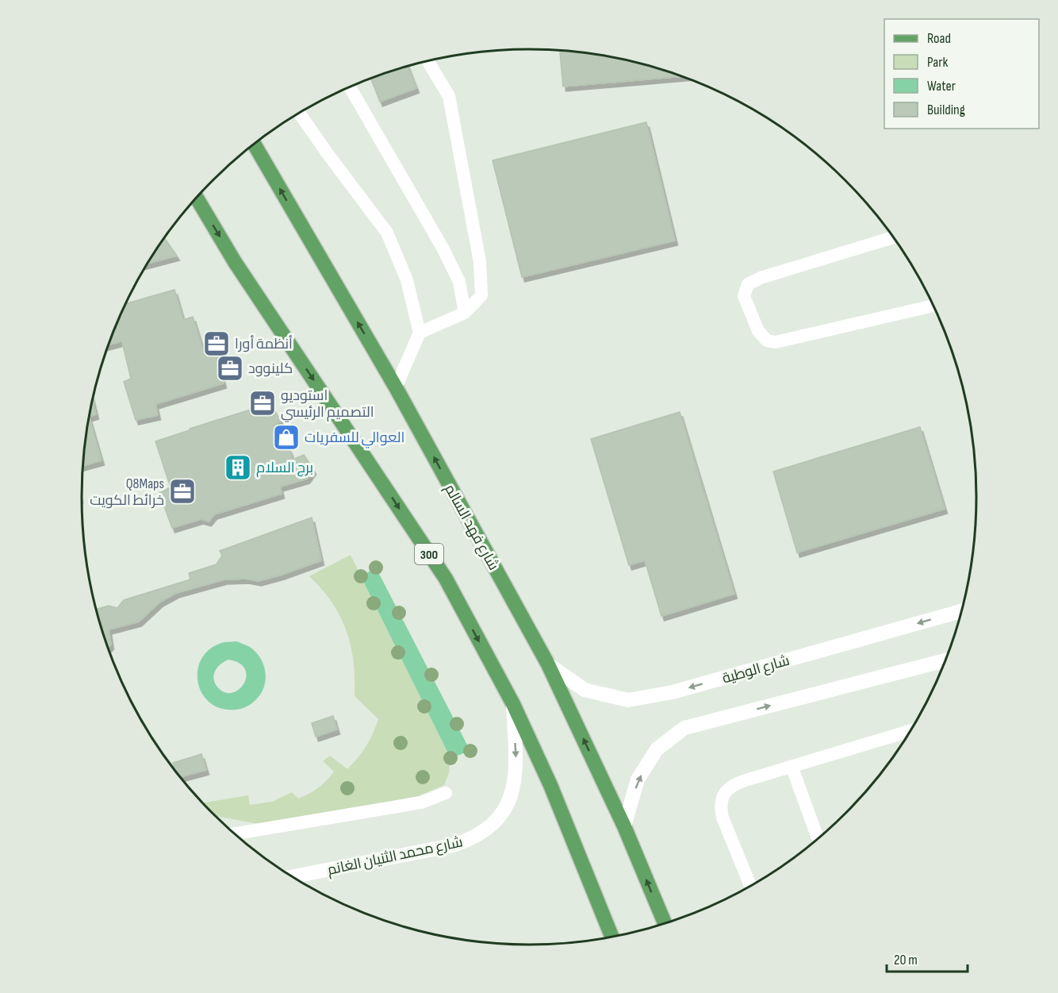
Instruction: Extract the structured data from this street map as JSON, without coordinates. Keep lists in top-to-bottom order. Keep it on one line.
{"streets":{"main road":["شارع فهد السالم","300"],"street":["شارع الوطية","شارع محمد الثنيان الغانم"]},"crossings":[["شارع فهد السالم","شارع الوطية"],["300","شارع محمد الثنيان الغانم"]],"one_way":["شارع الوطية","شارع محمد الثنيان الغانم"],"places":{"office":["أنظمة أورا","كلينوود","استوديو التصميم الرئيسي","Q8Maps خرائط الكويت"],"shop":["العوالي للسفريات"],"building":["برج السلام"]},"legend":["Road","Park","Water","Building"],"scale_bar":"20 m"}
